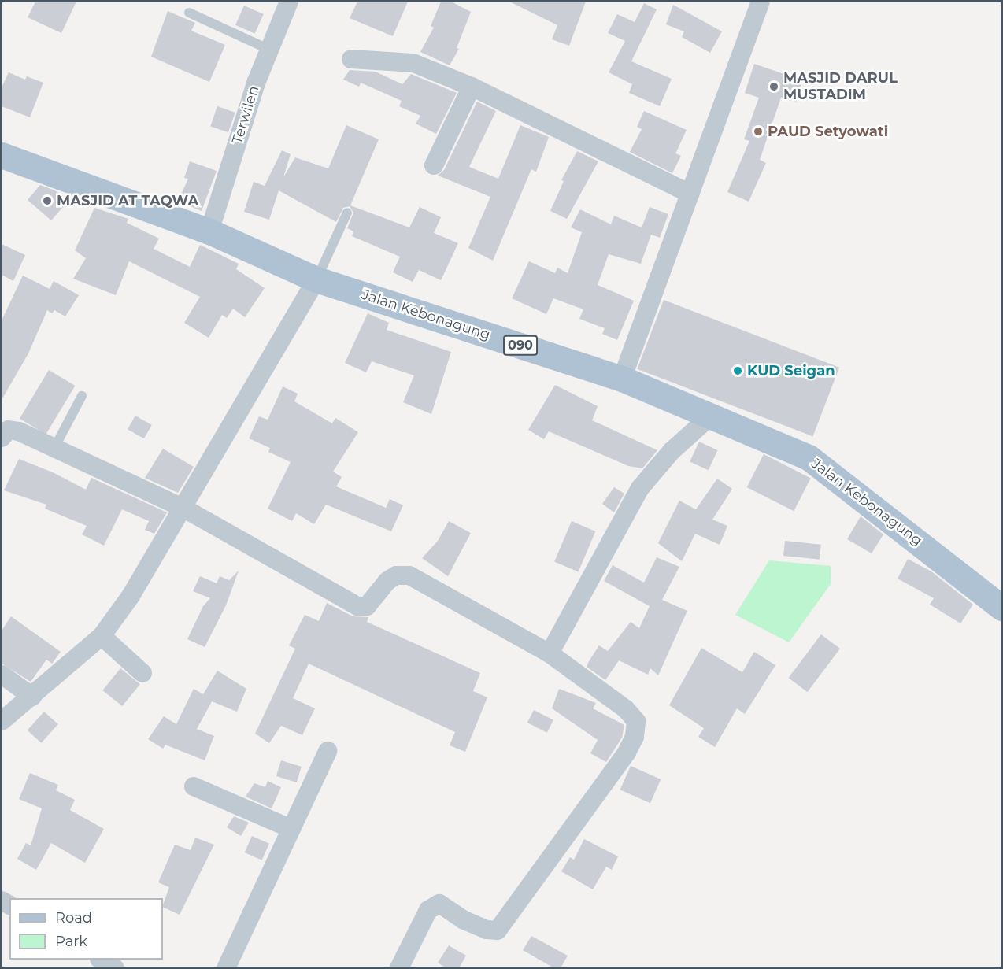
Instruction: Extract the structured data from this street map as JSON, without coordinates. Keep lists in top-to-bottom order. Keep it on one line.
{"streets":{"main road":["Jalan Kebonagung","090"],"street":["Terwilen"]},"crossings":[["Terwilen","Jalan Kebonagung"]],"places":["MASJID DARUL MUSTADIM","PAUD Setyowati","MASJID AT TAQWA","KUD Seigan"],"legend":["Road","Park"]}
